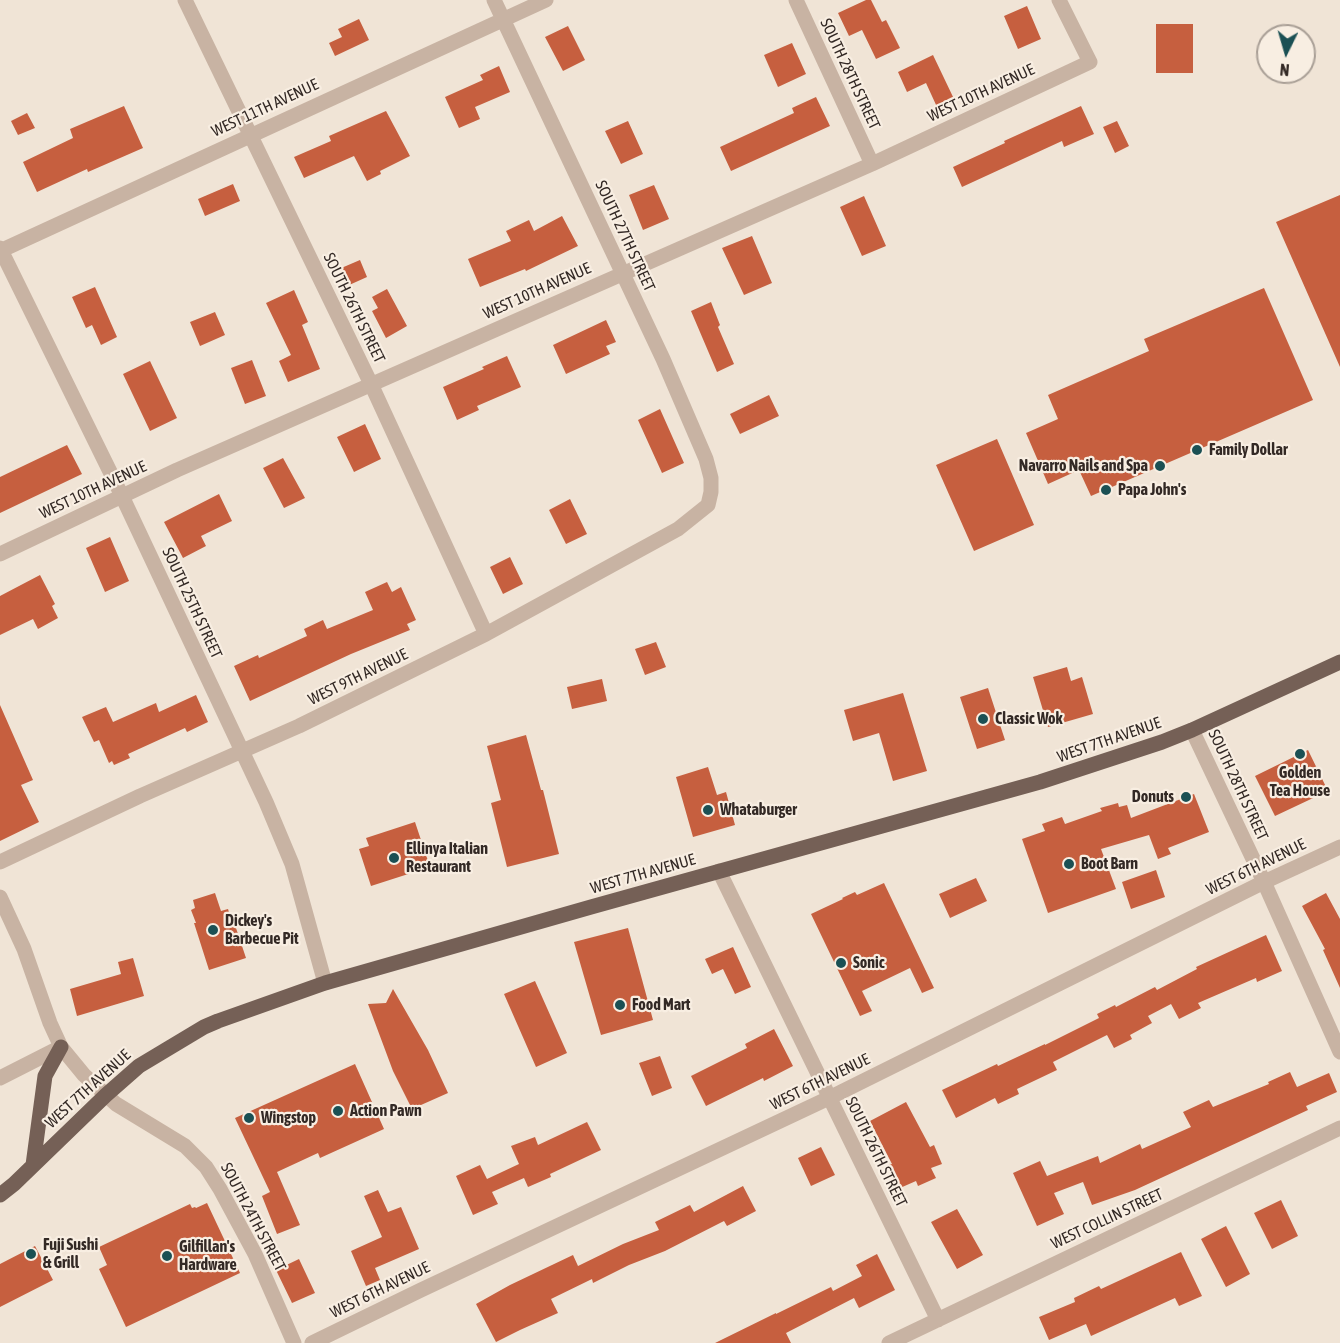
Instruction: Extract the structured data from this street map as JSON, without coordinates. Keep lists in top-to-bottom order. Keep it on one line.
{"streets":{"main road":["WEST 7TH AVENUE"],"street":["SOUTH 28TH STREET","WEST 10TH AVENUE","WEST 11TH AVENUE","SOUTH 27TH STREET","SOUTH 26TH STREET","SOUTH 25TH STREET","WEST 9TH AVENUE","WEST 6TH AVENUE","SOUTH 24TH STREET","WEST COLLIN STREET"]},"crossings":[["SOUTH 28TH STREET","WEST 10TH AVENUE"],["SOUTH 28TH STREET","WEST 7TH AVENUE"],["SOUTH 28TH STREET","WEST 6TH AVENUE"],["WEST 10TH AVENUE","SOUTH 27TH STREET"],["WEST 10TH AVENUE","SOUTH 26TH STREET"],["WEST 10TH AVENUE","SOUTH 25TH STREET"],["WEST 11TH AVENUE","SOUTH 27TH STREET"],["WEST 11TH AVENUE","SOUTH 26TH STREET"],["WEST 11TH AVENUE","SOUTH 25TH STREET"],["SOUTH 27TH STREET","WEST 9TH AVENUE"],["SOUTH 26TH STREET","WEST 9TH AVENUE"],["SOUTH 26TH STREET","WEST 7TH AVENUE"],["SOUTH 26TH STREET","WEST 6TH AVENUE"],["SOUTH 26TH STREET","WEST COLLIN STREET"],["SOUTH 25TH STREET","WEST 9TH AVENUE"],["SOUTH 25TH STREET","WEST 7TH AVENUE"],["WEST 7TH AVENUE","SOUTH 24TH STREET"]],"places":["Family Dollar","Navarro Nails and Spa","Papa John's","Classic Wok","Golden Tea House","Donuts","Whataburger","Ellinya Italian Restaurant","Boot Barn","Dickey's Barbecue Pit","Sonic","Food Mart","Action Pawn","Wingstop","Fuji Sushi & Grill","Gilfillan's Hardware"],"north":"bottom"}
